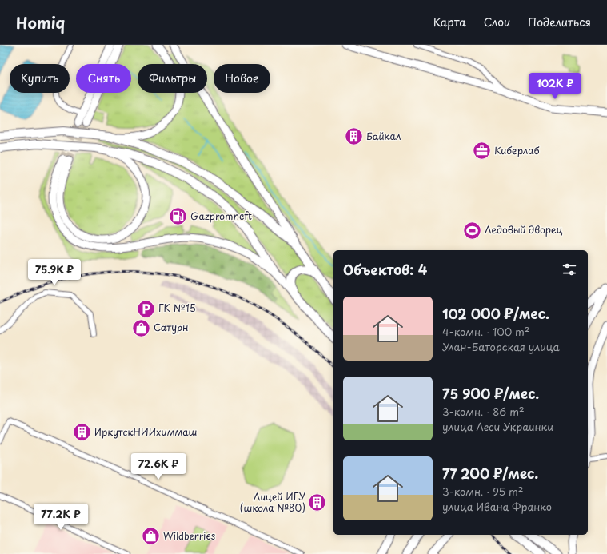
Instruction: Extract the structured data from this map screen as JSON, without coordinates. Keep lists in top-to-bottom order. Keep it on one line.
{"places":{"building":["Байкал","ИркутскНИИхиммаш","Лицей ИГУ (школа №80)"],"office":["Киберлаб"],"fuel station":["Gazpromneft"],"sports":["Ледовый дворец"],"parking":["ГК №15"],"shop":["Сатурн","Wildberries"]},"page":{"header":"Homiq","nav":["Карта","Слои","Поделиться"],"chip":["Купить","Снять","Фильтры","Новое"],"price":["102K ₽","75.9K ₽","72.6K ₽","77.2K ₽"],"heading":"Объектов: 4","list":[{"name":"102 000 ₽/мес.","note":"4-комн. · 100 m² · Улан-Баторская улица"},{"name":"75 900 ₽/мес.","note":"3-комн. · 86 m² · улица Леси Украинки"},{"name":"77 200 ₽/мес.","note":"3-комн. · 95 m² · улица Ивана Франко"}]}}
